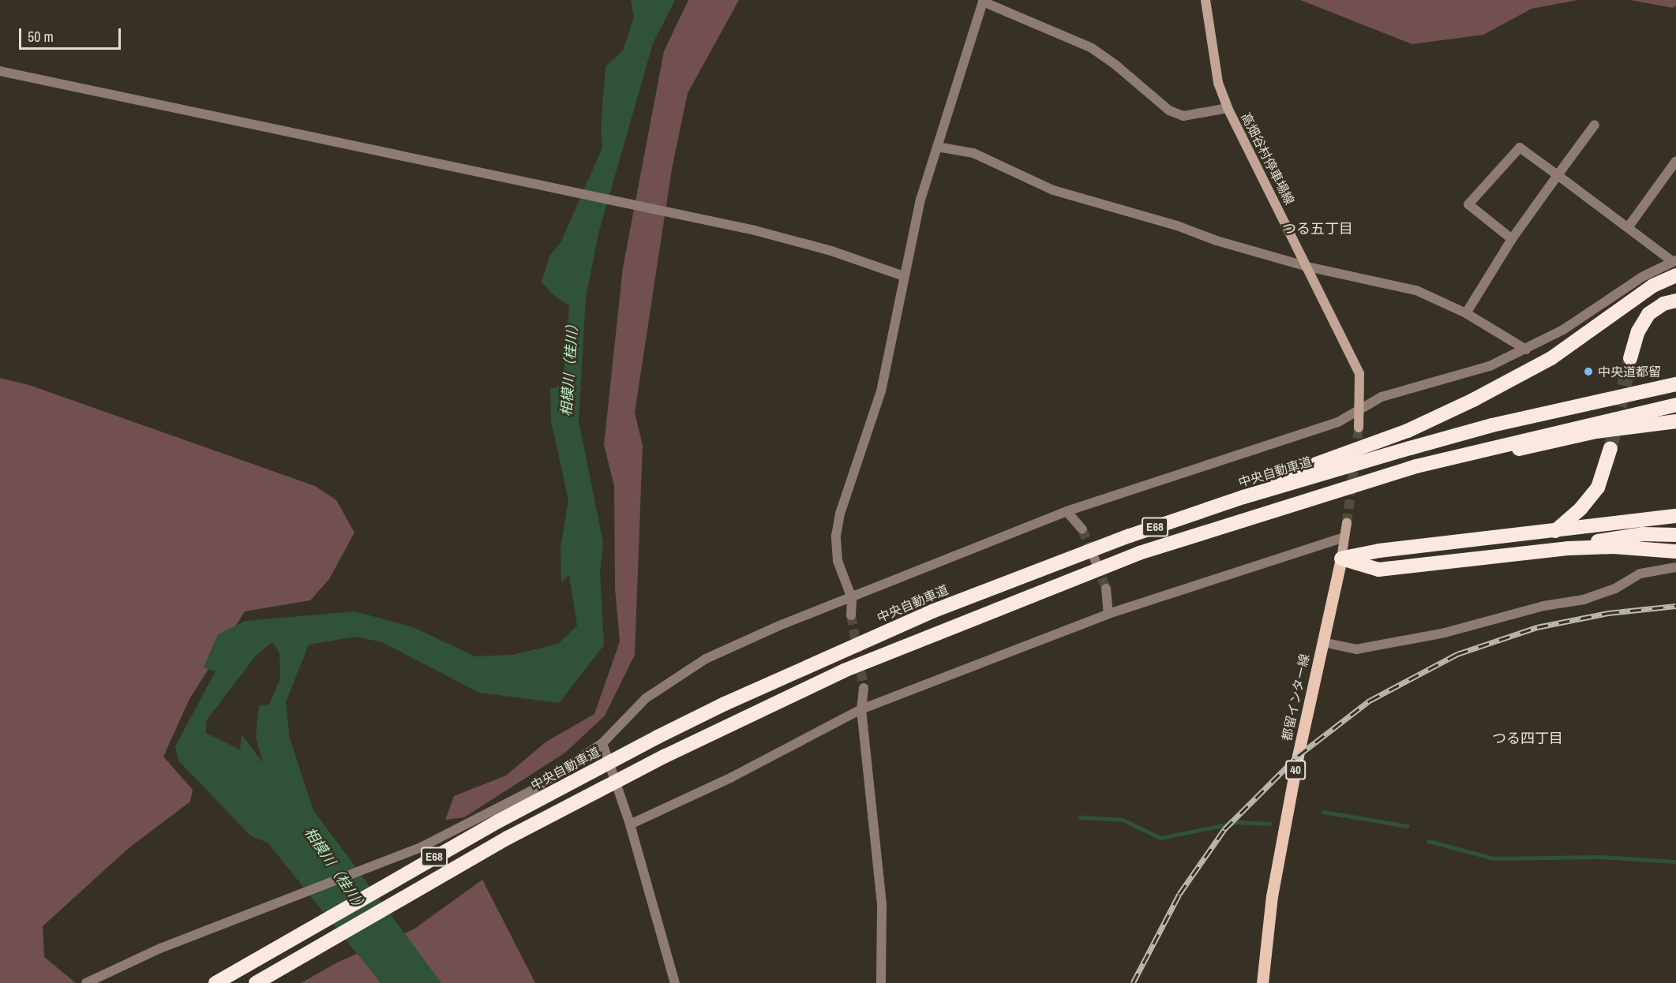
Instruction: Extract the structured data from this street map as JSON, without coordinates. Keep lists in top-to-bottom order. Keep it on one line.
{"streets":{"highway":["中央自動車道","E68"],"main road":["高畑谷村停車場線","都留インター線","40"]},"districts":["つる五丁目","つる四丁目"],"water":["相模川（桂川）"],"places":["中央道都留"],"scale_bar":"50 m"}
